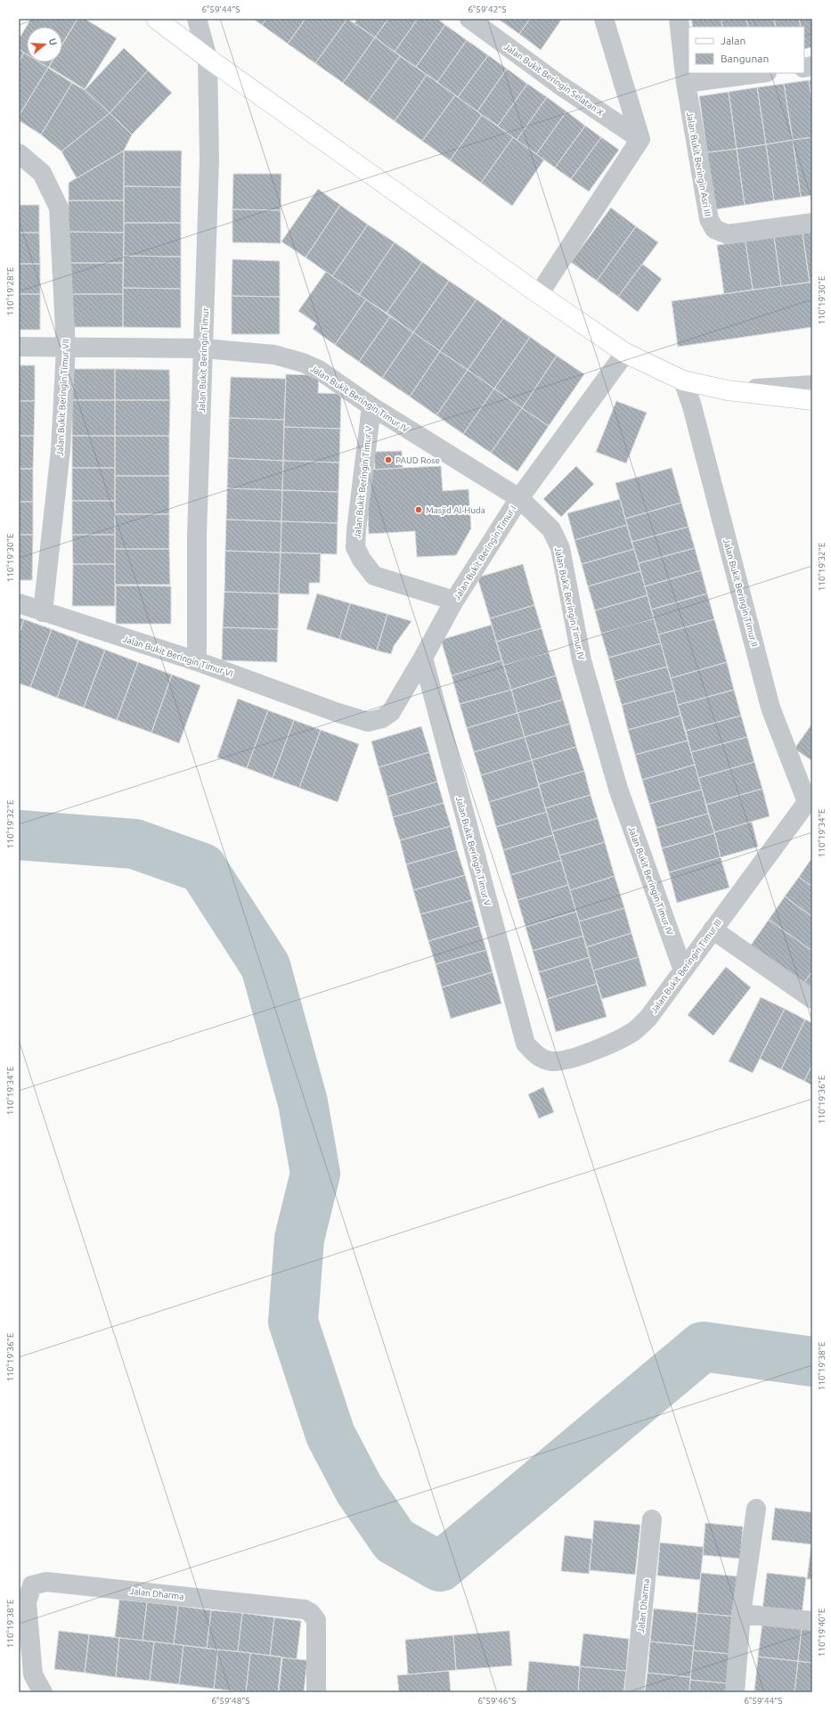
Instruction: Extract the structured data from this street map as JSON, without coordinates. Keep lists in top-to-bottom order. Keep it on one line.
{"streets":{"street":["Jalan Bukit Beringin Selatan X","Jalan Bukit Beringin Asri III","Jalan Bukit Beringin Timur","Jalan Bukit Beringin Timur VII","Jalan Bukit Beringin Timur IV","Jalan Bukit Beringin Timur V","Jalan Bukit Beringin Timur I","Jalan Bukit Beringin Timur II","Jalan Bukit Beringin Timur VI","Jalan Bukit Beringin Timur III","Jalan Dharma"]},"crossings":[["Jalan Bukit Beringin Timur","Jalan Bukit Beringin Timur IV"],["Jalan Bukit Beringin Timur","Jalan Bukit Beringin Timur VI"],["Jalan Bukit Beringin Timur VII","Jalan Bukit Beringin Timur IV"],["Jalan Bukit Beringin Timur VII","Jalan Bukit Beringin Timur VI"],["Jalan Bukit Beringin Timur IV","Jalan Bukit Beringin Timur V"],["Jalan Bukit Beringin Timur IV","Jalan Bukit Beringin Timur I"],["Jalan Bukit Beringin Timur IV","Jalan Bukit Beringin Timur III"],["Jalan Bukit Beringin Timur V","Jalan Bukit Beringin Timur I"],["Jalan Bukit Beringin Timur V","Jalan Bukit Beringin Timur III"],["Jalan Bukit Beringin Timur I","Jalan Bukit Beringin Timur VI"],["Jalan Bukit Beringin Timur II","Jalan Bukit Beringin Timur III"]],"places":["PAUD Rose","Masjid Al-Huda"],"legend":["Jalan","Bangunan"],"north":"right","coordinates":["6°59'44\"S","6°59'42\"S","110°19'28\"E","110°19'30\"E","110°19'32\"E","110°19'34\"E","110°19'36\"E","110°19'38\"E","110°19'40\"E","6°59'48\"S","6°59'46\"S"]}
